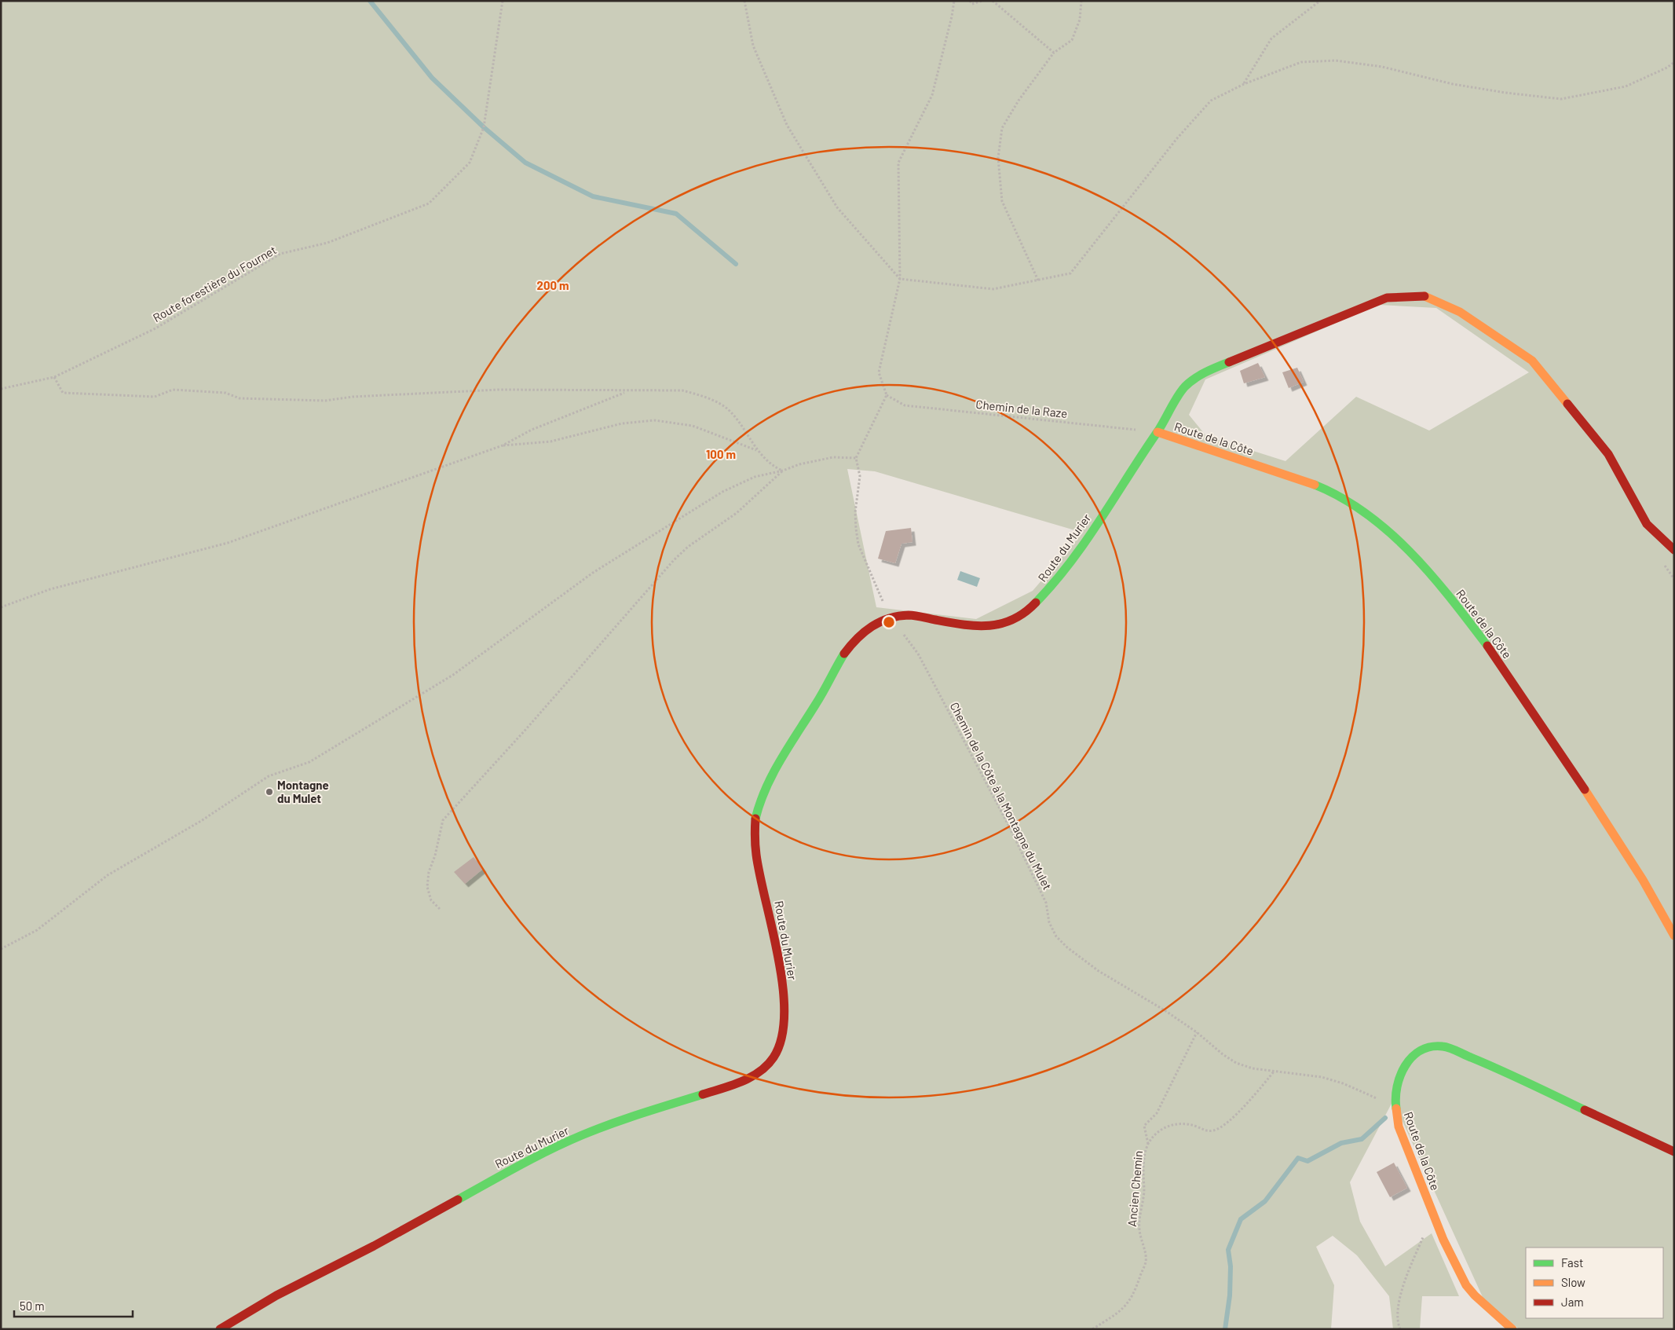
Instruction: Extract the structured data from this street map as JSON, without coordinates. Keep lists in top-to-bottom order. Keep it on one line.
{"streets":{"street":["Route de la Côte","Route du Murier"],"path":["Route forestière du Fournet","Chemin de la Raze","Chemin de la Côte à la Montagne du Mulet","Ancien Chemin"]},"crossings":[["Chemin de la Raze","Route de la Côte"],["Chemin de la Raze","Route du Murier"],["Route de la Côte","Route du Murier"],["Route de la Côte","Chemin de la Côte à la Montagne du Mulet"],["Route du Murier","Chemin de la Côte à la Montagne du Mulet"],["Chemin de la Côte à la Montagne du Mulet","Ancien Chemin"]],"places":["Montagne du Mulet"],"legend":["Fast","Slow","Jam"],"scale_bar":"50 m","rings":["200 m","100 m"]}
